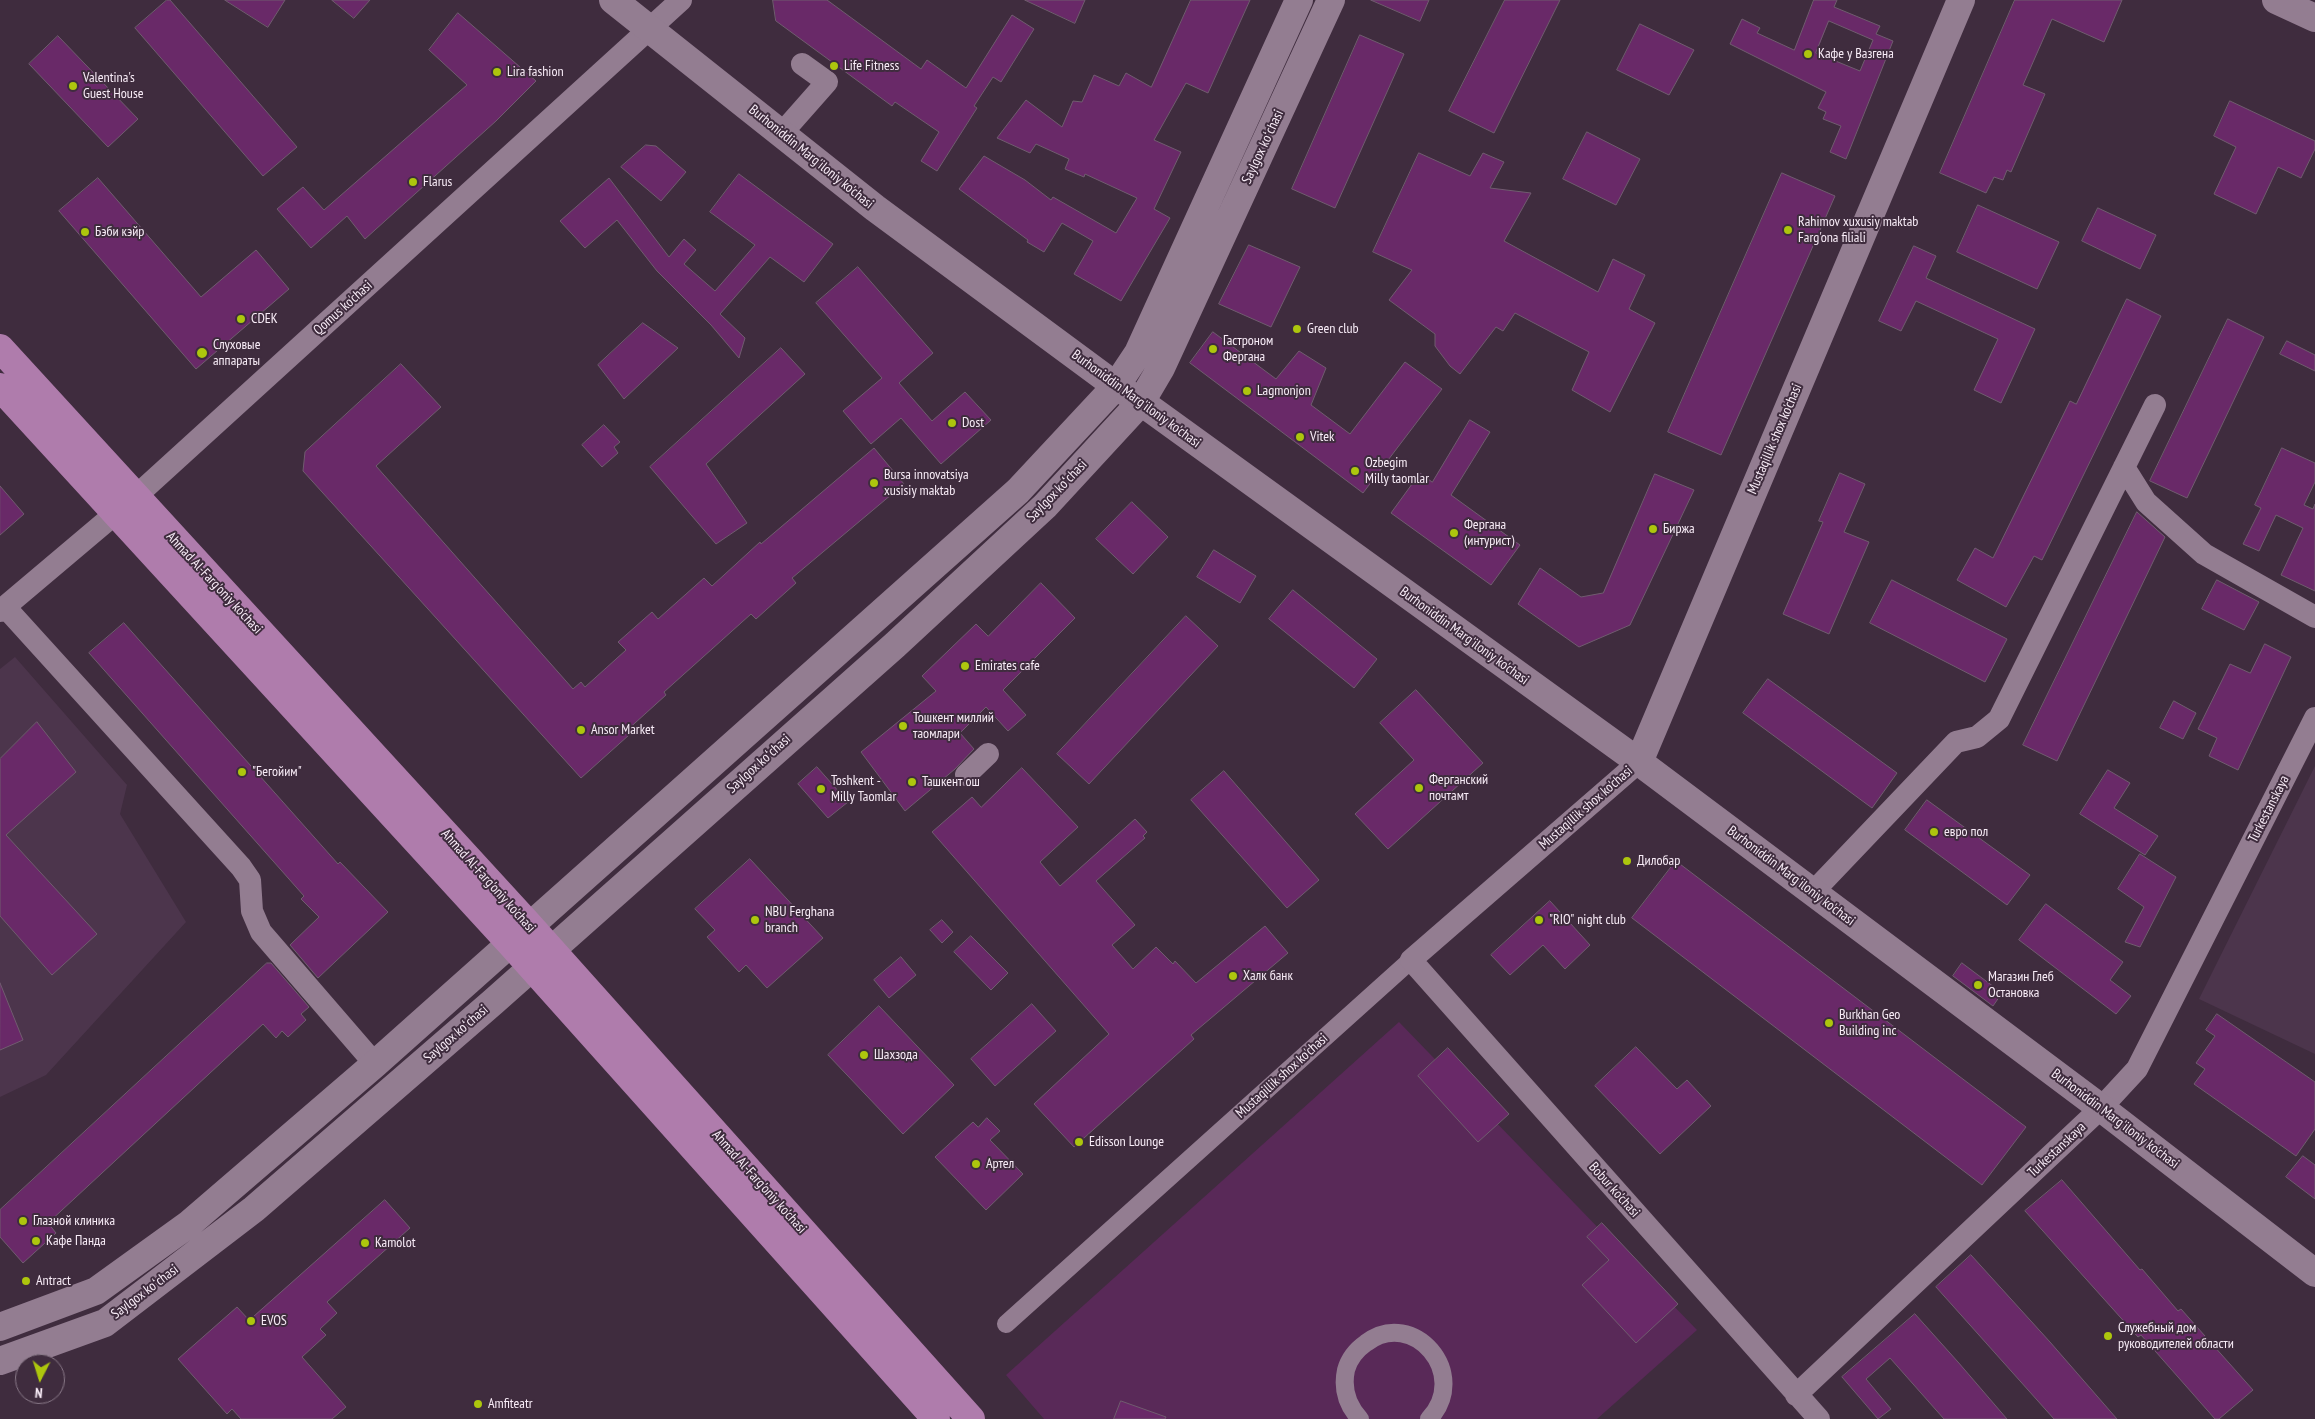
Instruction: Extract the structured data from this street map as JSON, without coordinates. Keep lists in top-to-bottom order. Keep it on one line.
{"streets":{"main road":["Saylgox koʻchasi","Burhoniddin Marg'iloniy ko'chasi","Mustaqillik shox ko'chasi","Ahmad Al-Farg'oniy ko'chasi"],"street":["Qomus ko'chasi","Turkestanskaya","Bobur ko'chasi"]},"crossings":[["Saylgox koʻchasi","Burhoniddin Marg'iloniy ko'chasi"],["Saylgox koʻchasi","Ahmad Al-Farg'oniy ko'chasi"],["Burhoniddin Marg'iloniy ko'chasi","Qomus ko'chasi"],["Burhoniddin Marg'iloniy ko'chasi","Mustaqillik shox ko'chasi"],["Burhoniddin Marg'iloniy ko'chasi","Turkestanskaya"],["Qomus ko'chasi","Ahmad Al-Farg'oniy ko'chasi"],["Mustaqillik shox ko'chasi","Bobur ko'chasi"],["Turkestanskaya","Bobur ko'chasi"]],"places":["Кафе у Вазгена","Life Fitness","Lira fashion","Valentina's Guest House","Flarus","Rahimov xuxusiy maktab Farg'ona filiali","Бэби кэйр","CDEK","Green club","Гастроном Фергана","Слуховые аппараты","Lagmonjon","Dost","Vitek","Ozbegim Milly taomlar","Bursa innovatsiya xusisiy maktab","Биржа","Фергана (интурист)","Emirates cafe","Тошкент миллий таомлари","Ansor Market","\"Бегойим\"","Ташкент ош","Ферганский почтамт","Toshkent - Milly Taomlar","евро пол","Дилобар","NBU Ferghana branch","\"RIO\" night club","Халк банк","Магазин Глеб Остановка","Burkhan Geo Building inc","Шахзода","Edisson Lounge","Артел","Глазной клиника","Кафе Панда","Kamolot","Antract","EVOS","Служебный дом руководителей области","Amfiteatr"],"north":"bottom"}
